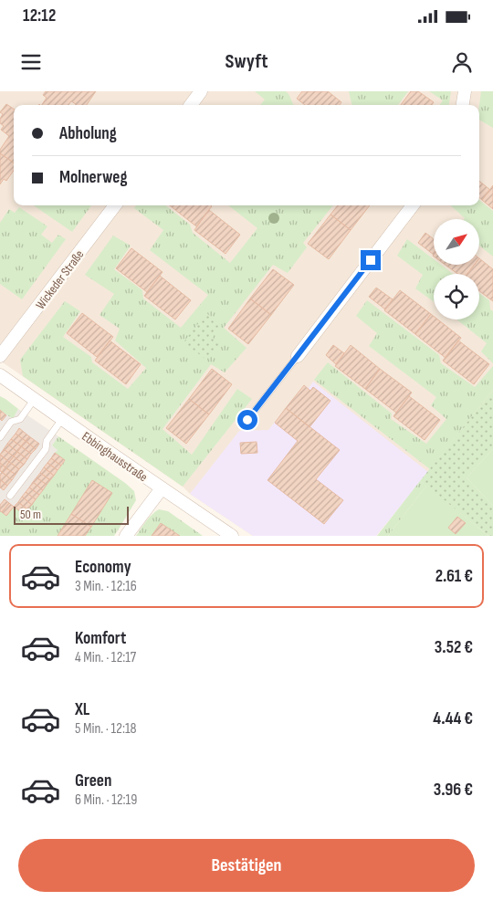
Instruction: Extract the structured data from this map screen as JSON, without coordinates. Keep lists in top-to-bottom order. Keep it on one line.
{"streets":{"street":["Wickeder Straße","Ebbinghausstraße"]},"scale_bar":"50 m","north":"top right","page":{"status":"12:12","header":"Swyft","banner":["Abholung","Molnerweg"],"scale":"50 m","list":[{"name":"Economy","note":"3 Min. · 12:16","value":"2.61 €"},{"name":"Komfort","note":"4 Min. · 12:17","value":"3.52 €"},{"name":"XL","note":"5 Min. · 12:18","value":"4.44 €"},{"name":"Green","note":"6 Min. · 12:19","value":"3.96 €"}],"buttons":"Bestätigen"}}
